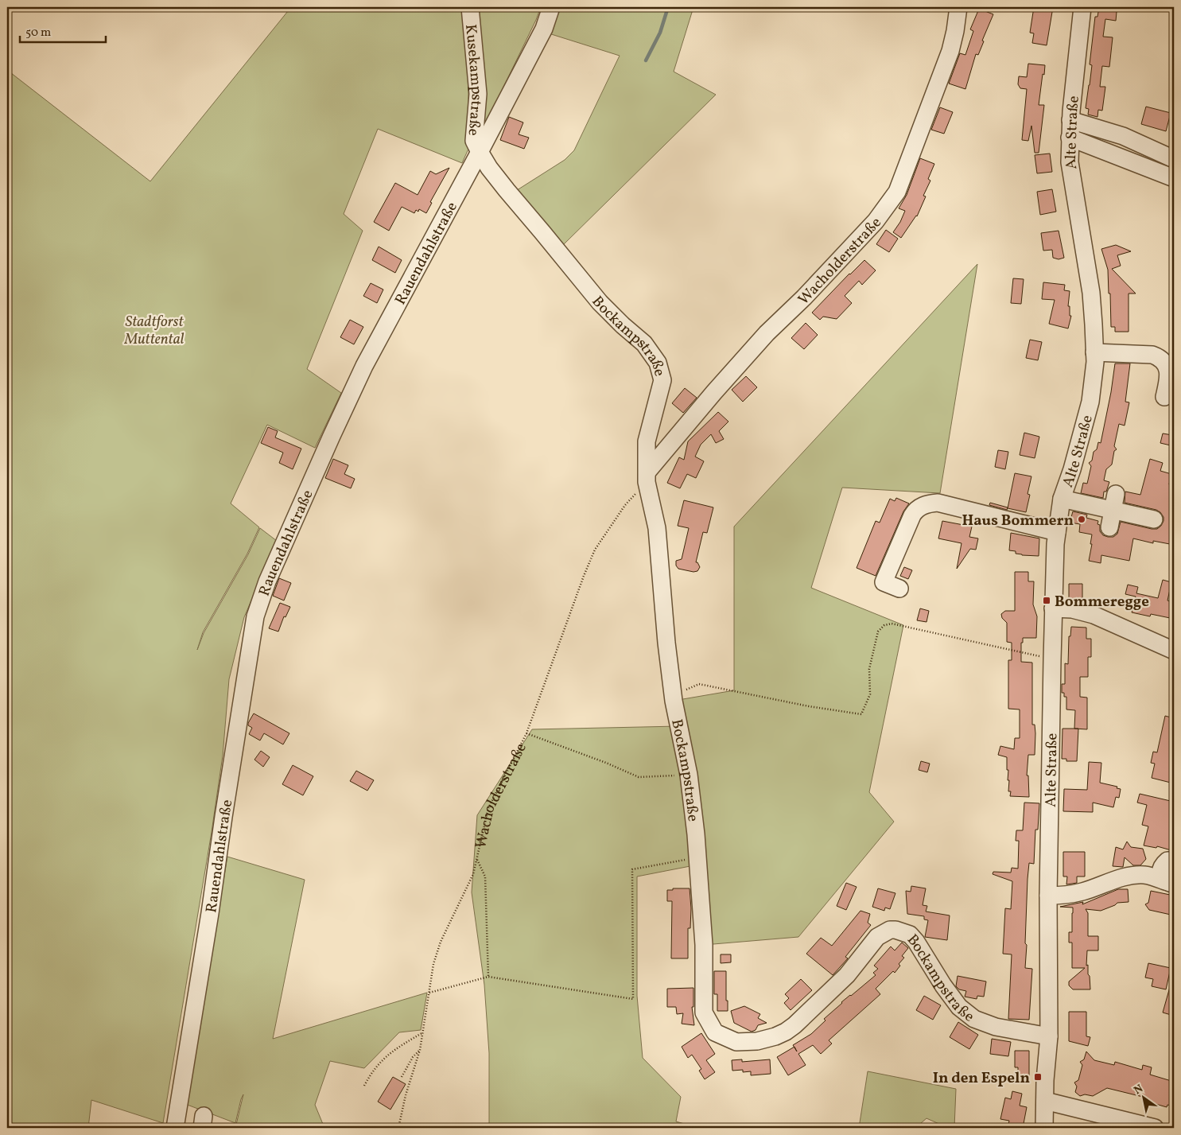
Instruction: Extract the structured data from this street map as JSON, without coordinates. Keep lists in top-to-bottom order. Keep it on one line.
{"streets":{"street":["Kusekampstraße","Alte Straße","Rauendahlstraße","Wacholderstraße","Bockampstraße"]},"crossings":[["Kusekampstraße","Rauendahlstraße"],["Kusekampstraße","Bockampstraße"],["Alte Straße","Bockampstraße"],["Rauendahlstraße","Bockampstraße"],["Wacholderstraße","Bockampstraße"]],"parks":["Stadtforst Muttental"],"places":{"other":["Haus Bommern"],"transit":["Bommeregge","In den Espeln"]},"scale_bar":"50 m","north":"top left"}
